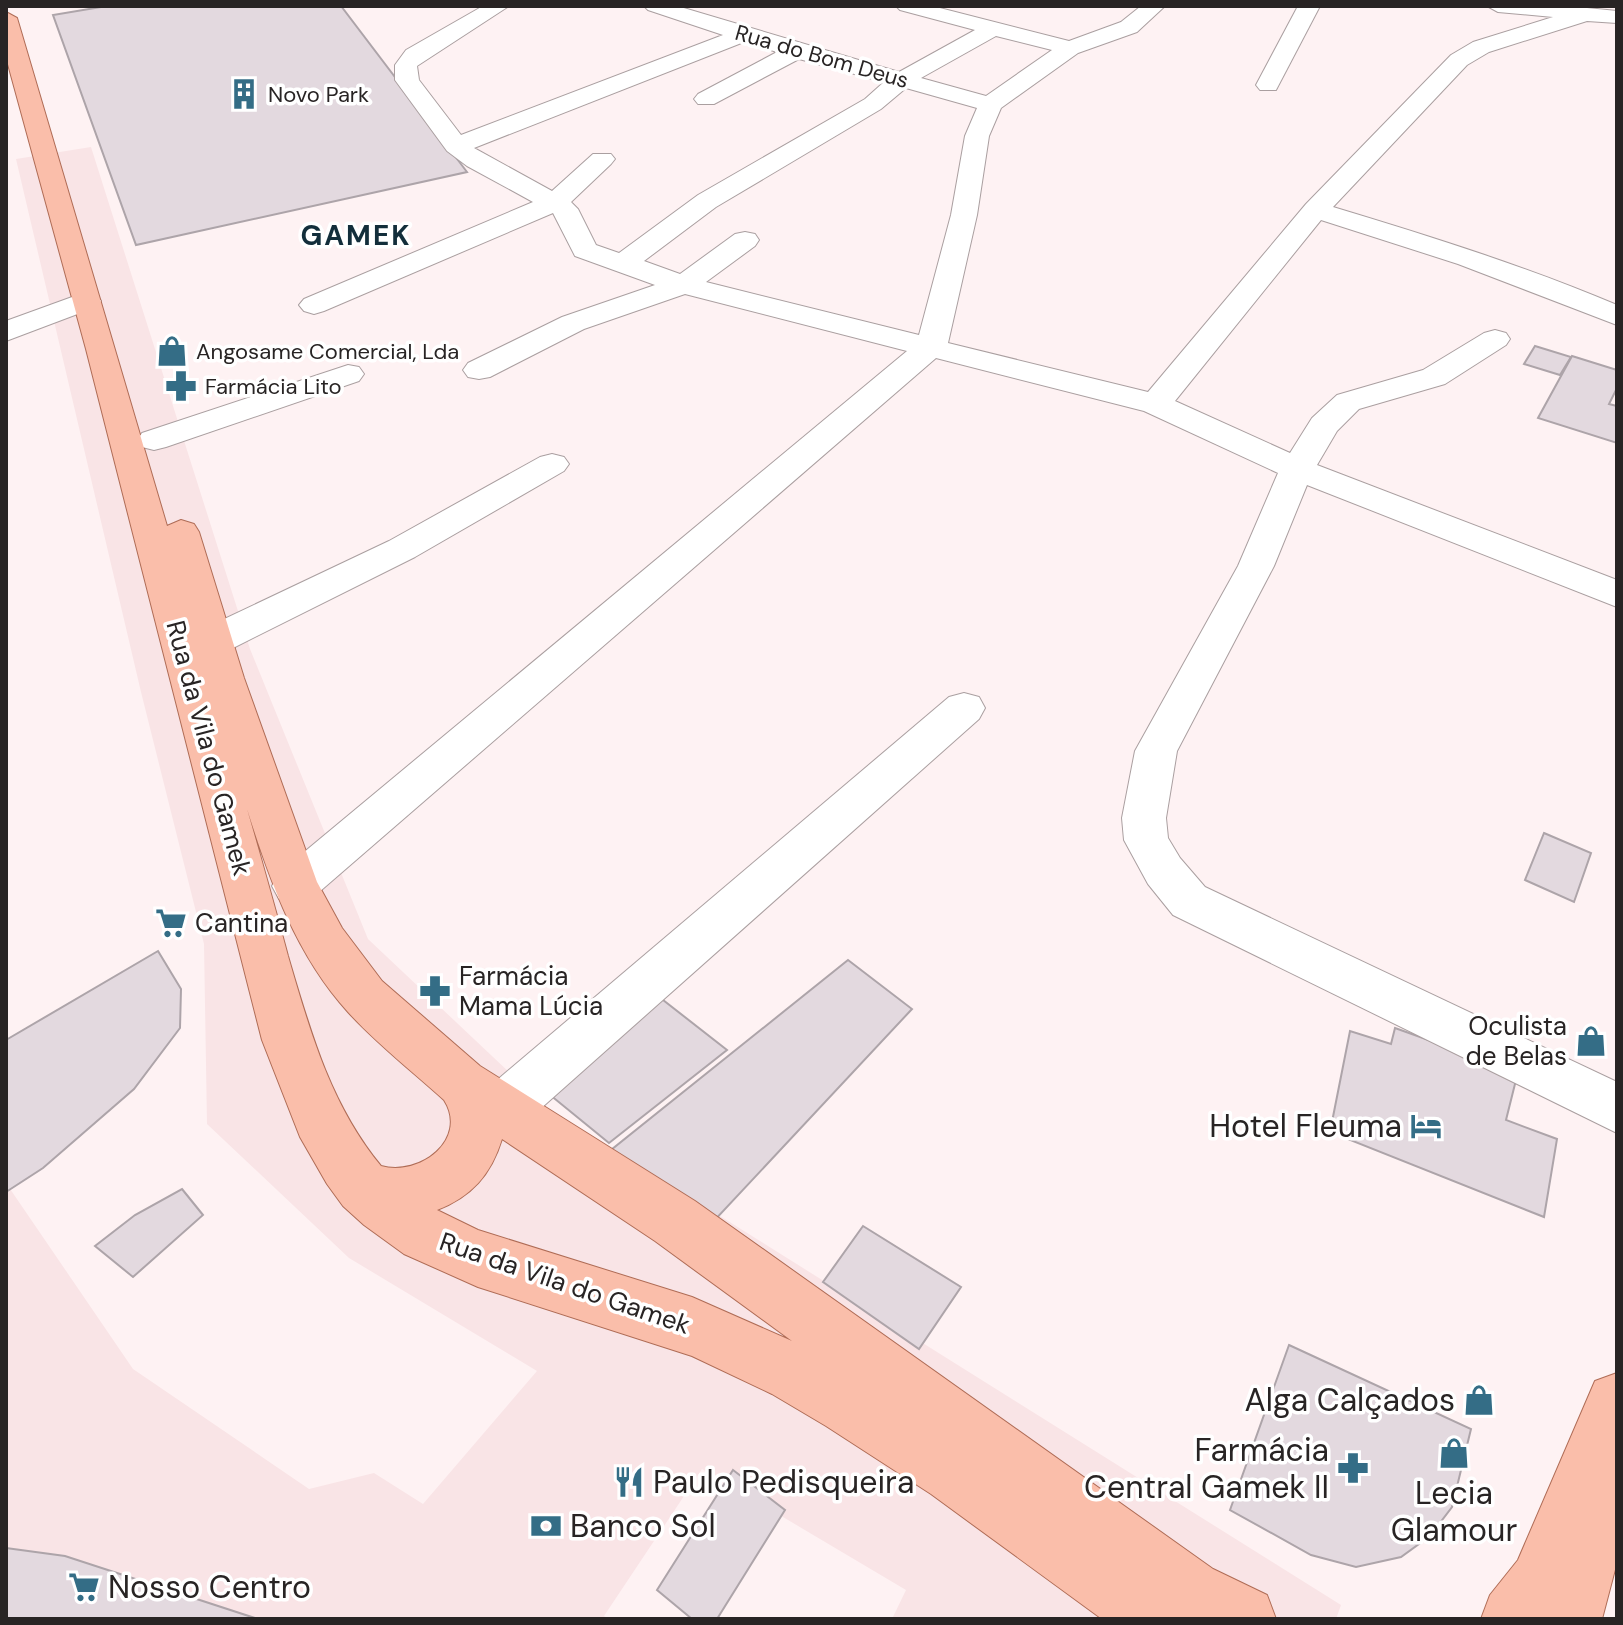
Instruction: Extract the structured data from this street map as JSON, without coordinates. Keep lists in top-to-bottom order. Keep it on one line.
{"streets":{"main road":["Rua da Vila do Gamek"],"street":["Rua do Bom Deus"]},"districts":["GAMEK"],"places":{"building":["Novo Park"],"shop":["Angosame Comercial, Lda","Oculista de Belas","Alga Calçados","Lecia Glamour"],"pharmacy":["Farmácia Lito","Farmácia Mama Lúcia","Farmácia Central Gamek II"],"supermarket":["Cantina","Nosso Centro"],"hotel":["Hotel Fleuma"],"restaurant":["Paulo Pedisqueira"],"bank":["Banco Sol"]}}
